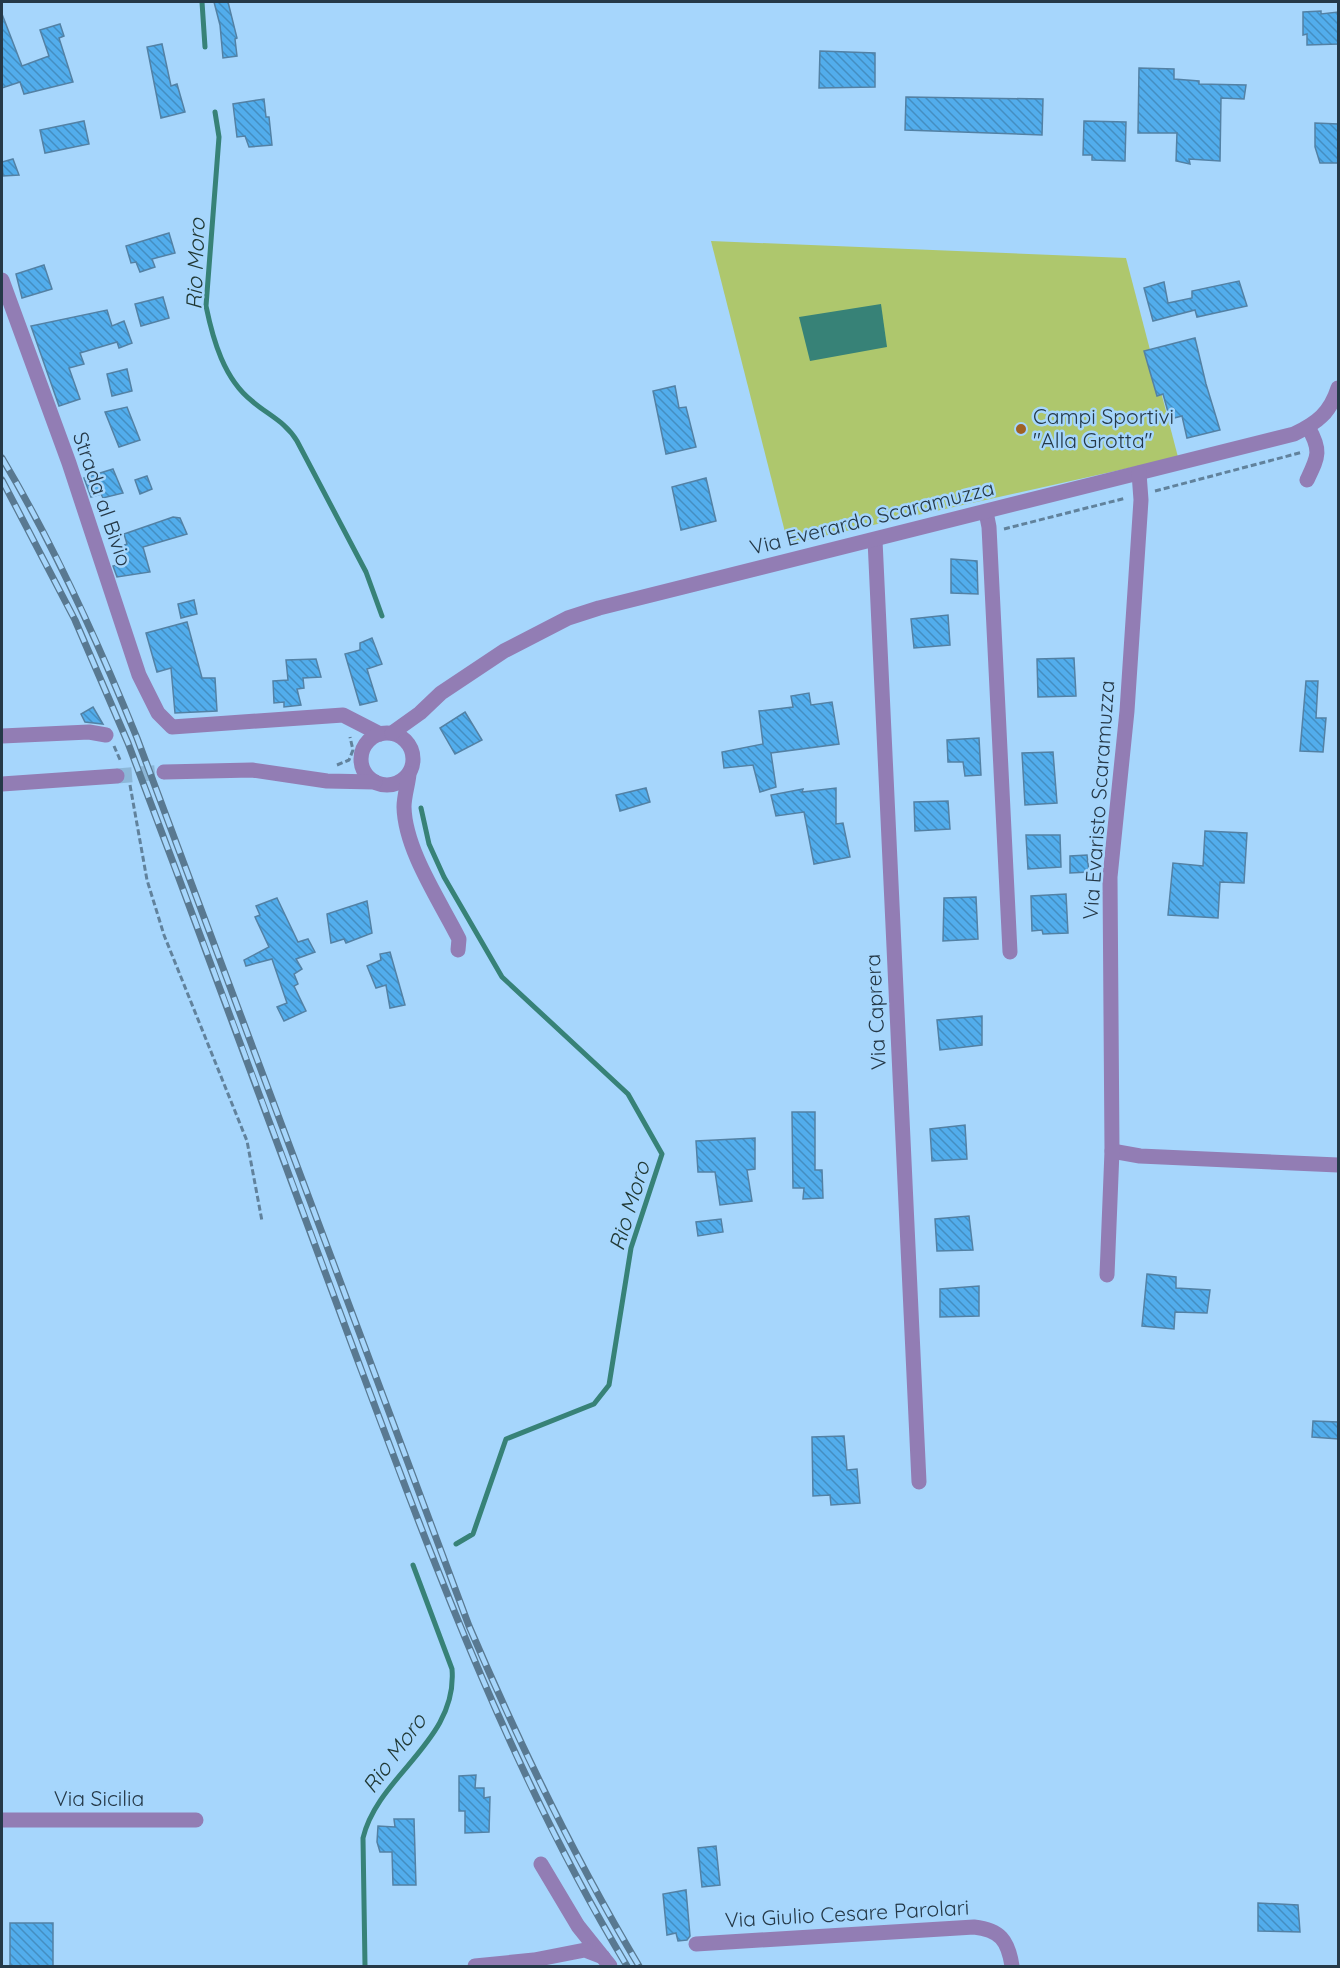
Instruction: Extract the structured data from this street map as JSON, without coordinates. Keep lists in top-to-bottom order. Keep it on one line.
{"streets":{"street":["Strada al Bivio","Via Everardo Scaramuzza","Via Evaristo Scaramuzza","Via Caprera","Via Sicilia","Via Giulio Cesare Parolari"]},"crossings":[["Via Everardo Scaramuzza","Via Evaristo Scaramuzza"],["Via Everardo Scaramuzza","Via Caprera"]],"water":["Rio Moro"],"places":["Campi Sportivi \"Alla Grotta\""]}
